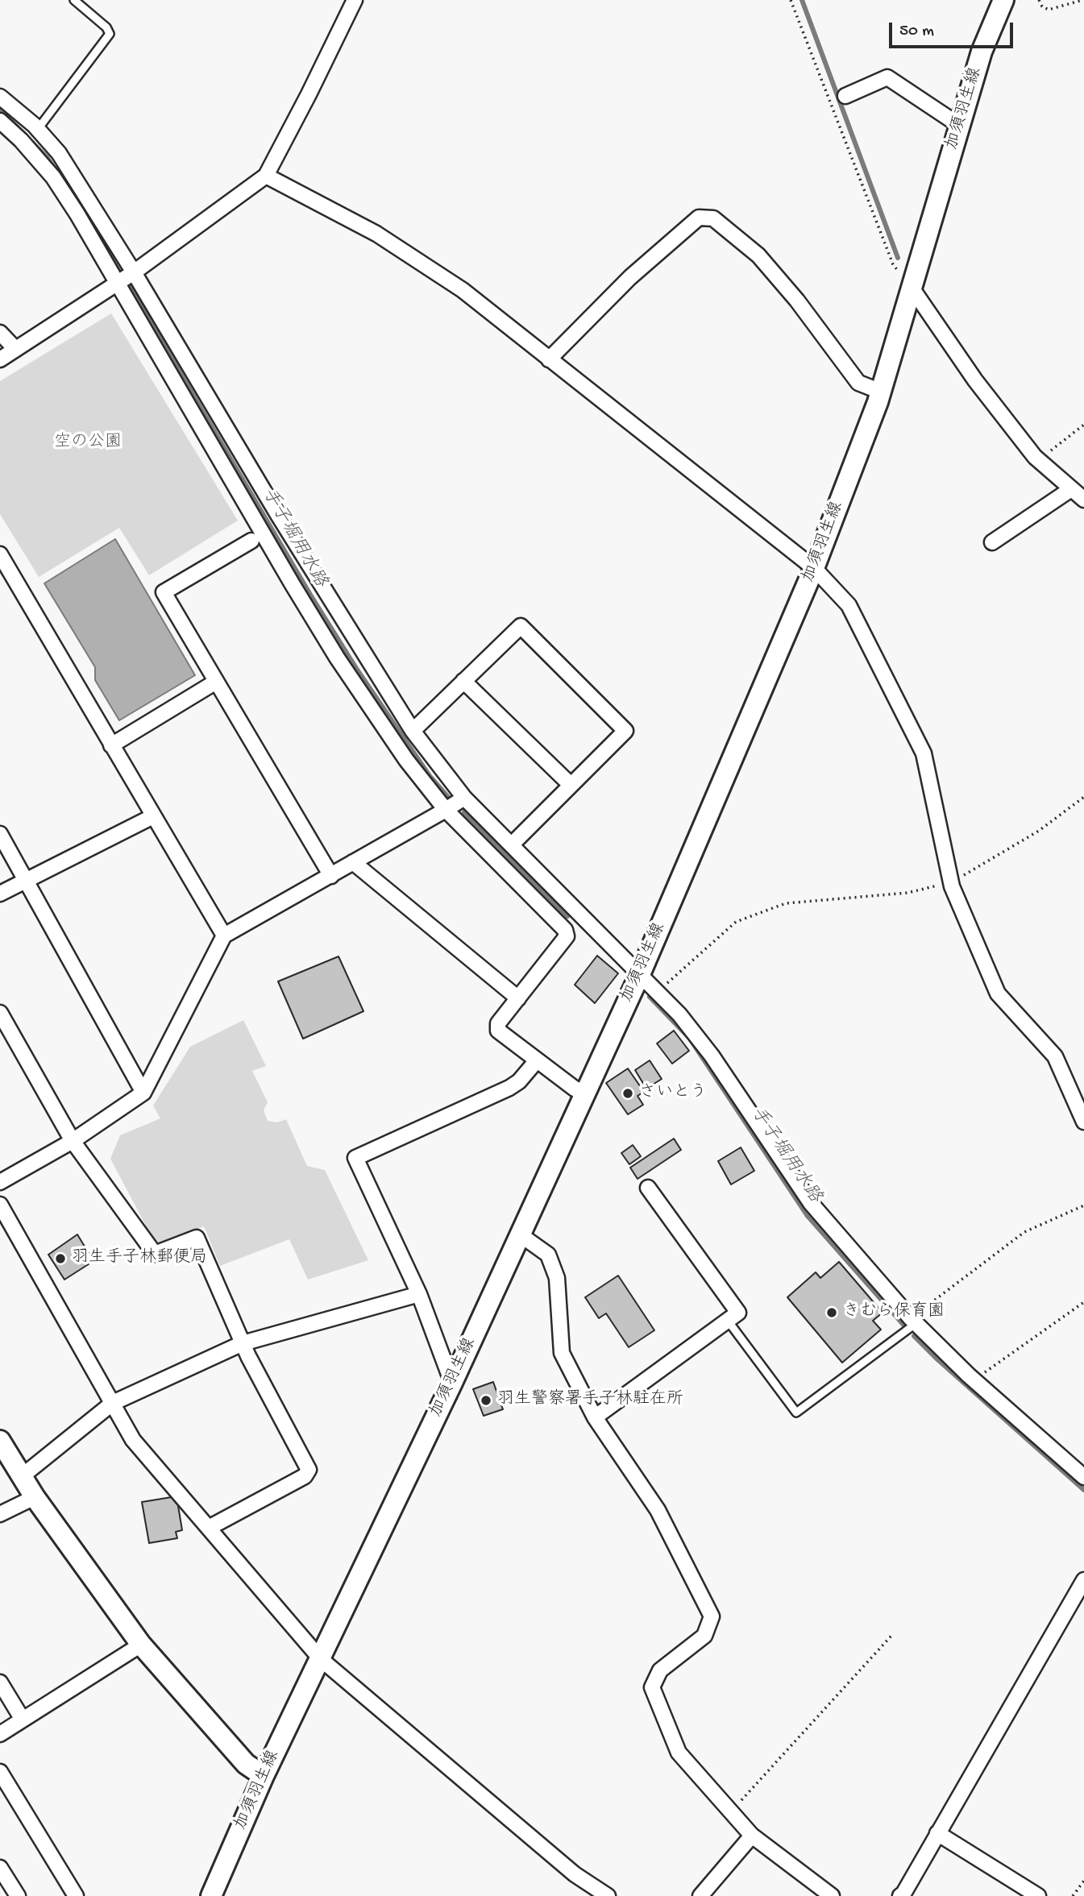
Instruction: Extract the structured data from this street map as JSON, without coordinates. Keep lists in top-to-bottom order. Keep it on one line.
{"streets":{"main road":["加須羽生線"]},"water":["手子堀用水路"],"parks":["空の公園"],"places":["さいとう","羽生手子林郵便局","きむら保育園","羽生警察署手子林駐在所"],"scale_bar":"50 m"}
